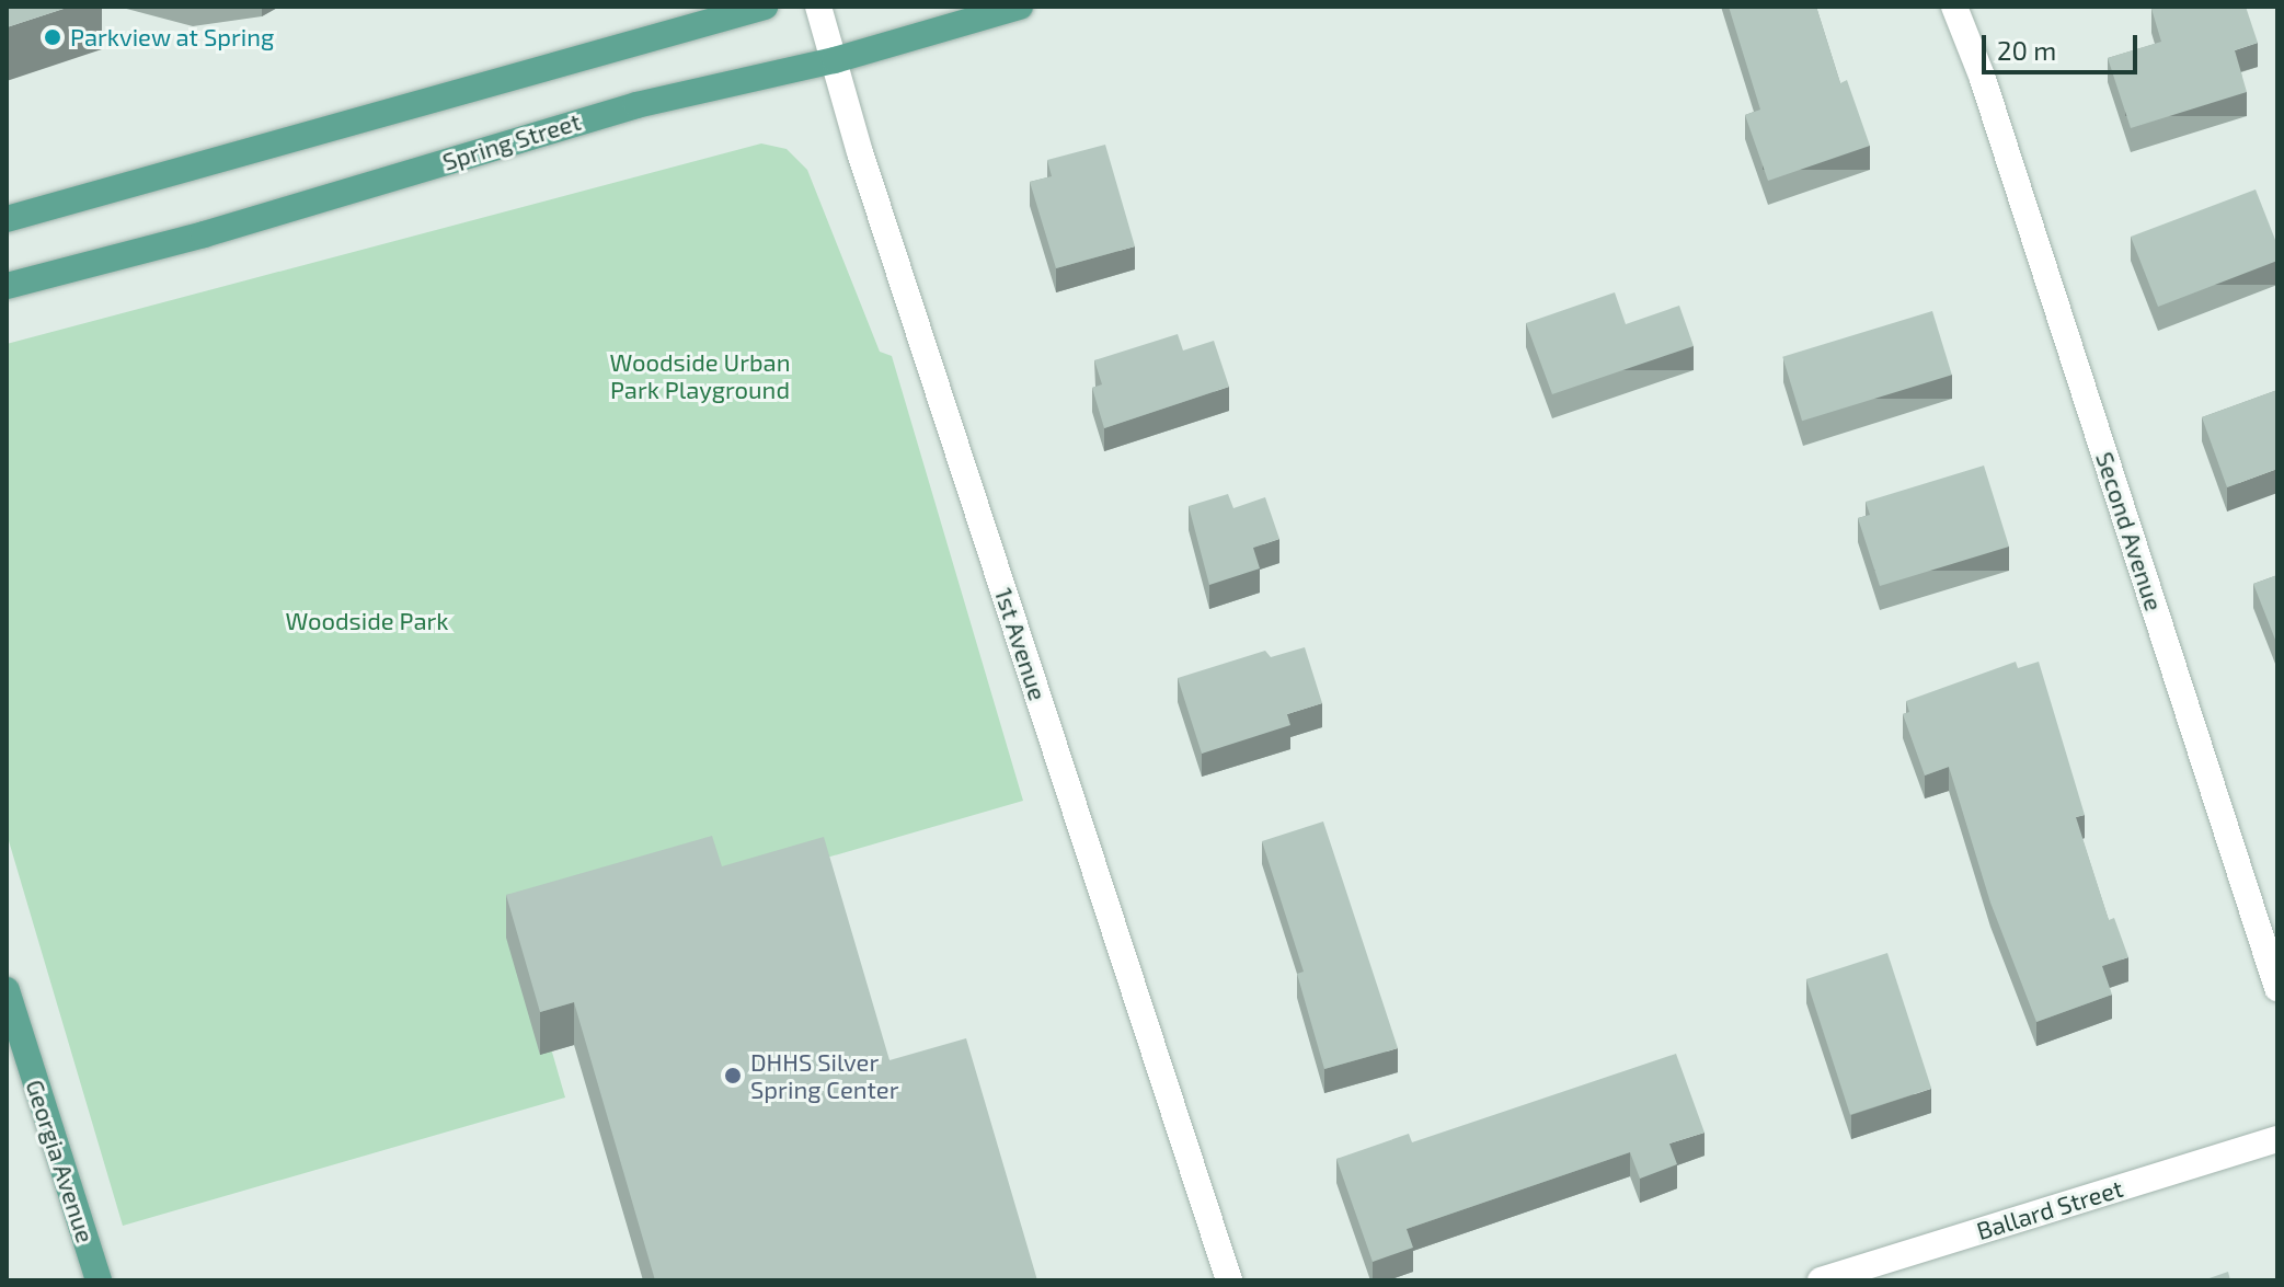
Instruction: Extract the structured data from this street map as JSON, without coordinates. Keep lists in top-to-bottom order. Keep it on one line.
{"streets":{"main road":["Spring Street","Georgia Avenue"],"street":["Second Avenue","1st Avenue","Ballard Street"]},"crossings":[["Spring Street","1st Avenue"]],"parks":["Woodside Urban Park Playground","Woodside Park"],"places":["Parkview at Spring","DHHS Silver Spring Center"],"scale_bar":"20 m"}
